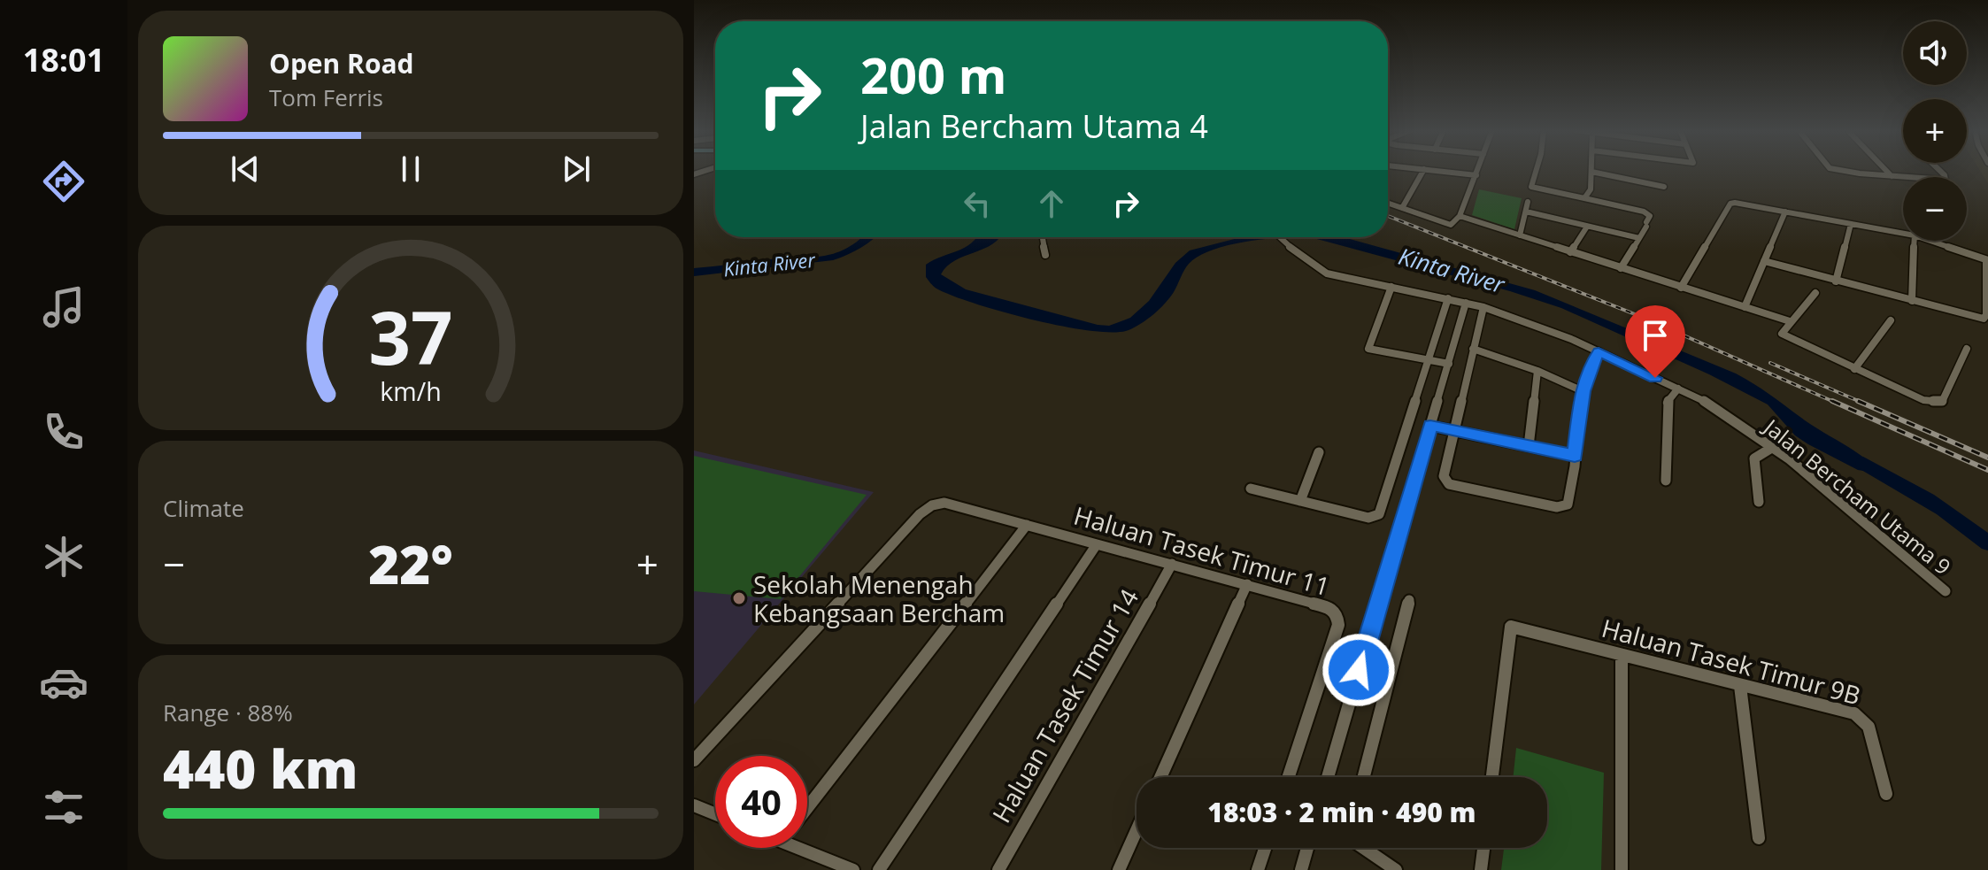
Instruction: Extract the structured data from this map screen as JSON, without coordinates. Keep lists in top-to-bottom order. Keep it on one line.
{"streets":{"street":["Jalan Bercham Utama 9","Haluan Tasek Timur 11","Haluan Tasek Timur 9B","Haluan Tasek Timur 14"]},"crossings":[["Haluan Tasek Timur 11","Haluan Tasek Timur 14"]],"water":["Kinta River"],"places":["Sekolah Menengah Kebangsaan Bercham"],"page":{"tabs":"18:01","map_buttons":["+","−"],"turn":["200 m","Jalan Bercham Utama 4"],"song":["Open Road","Tom Ferris"],"tile":["Climate",["Range · 88%","440 km"]],"heat":["−","22°","+"],"limit":"40","trip":"18:03 · 2 min · 490 m","gauge":["37","km/h"]}}
